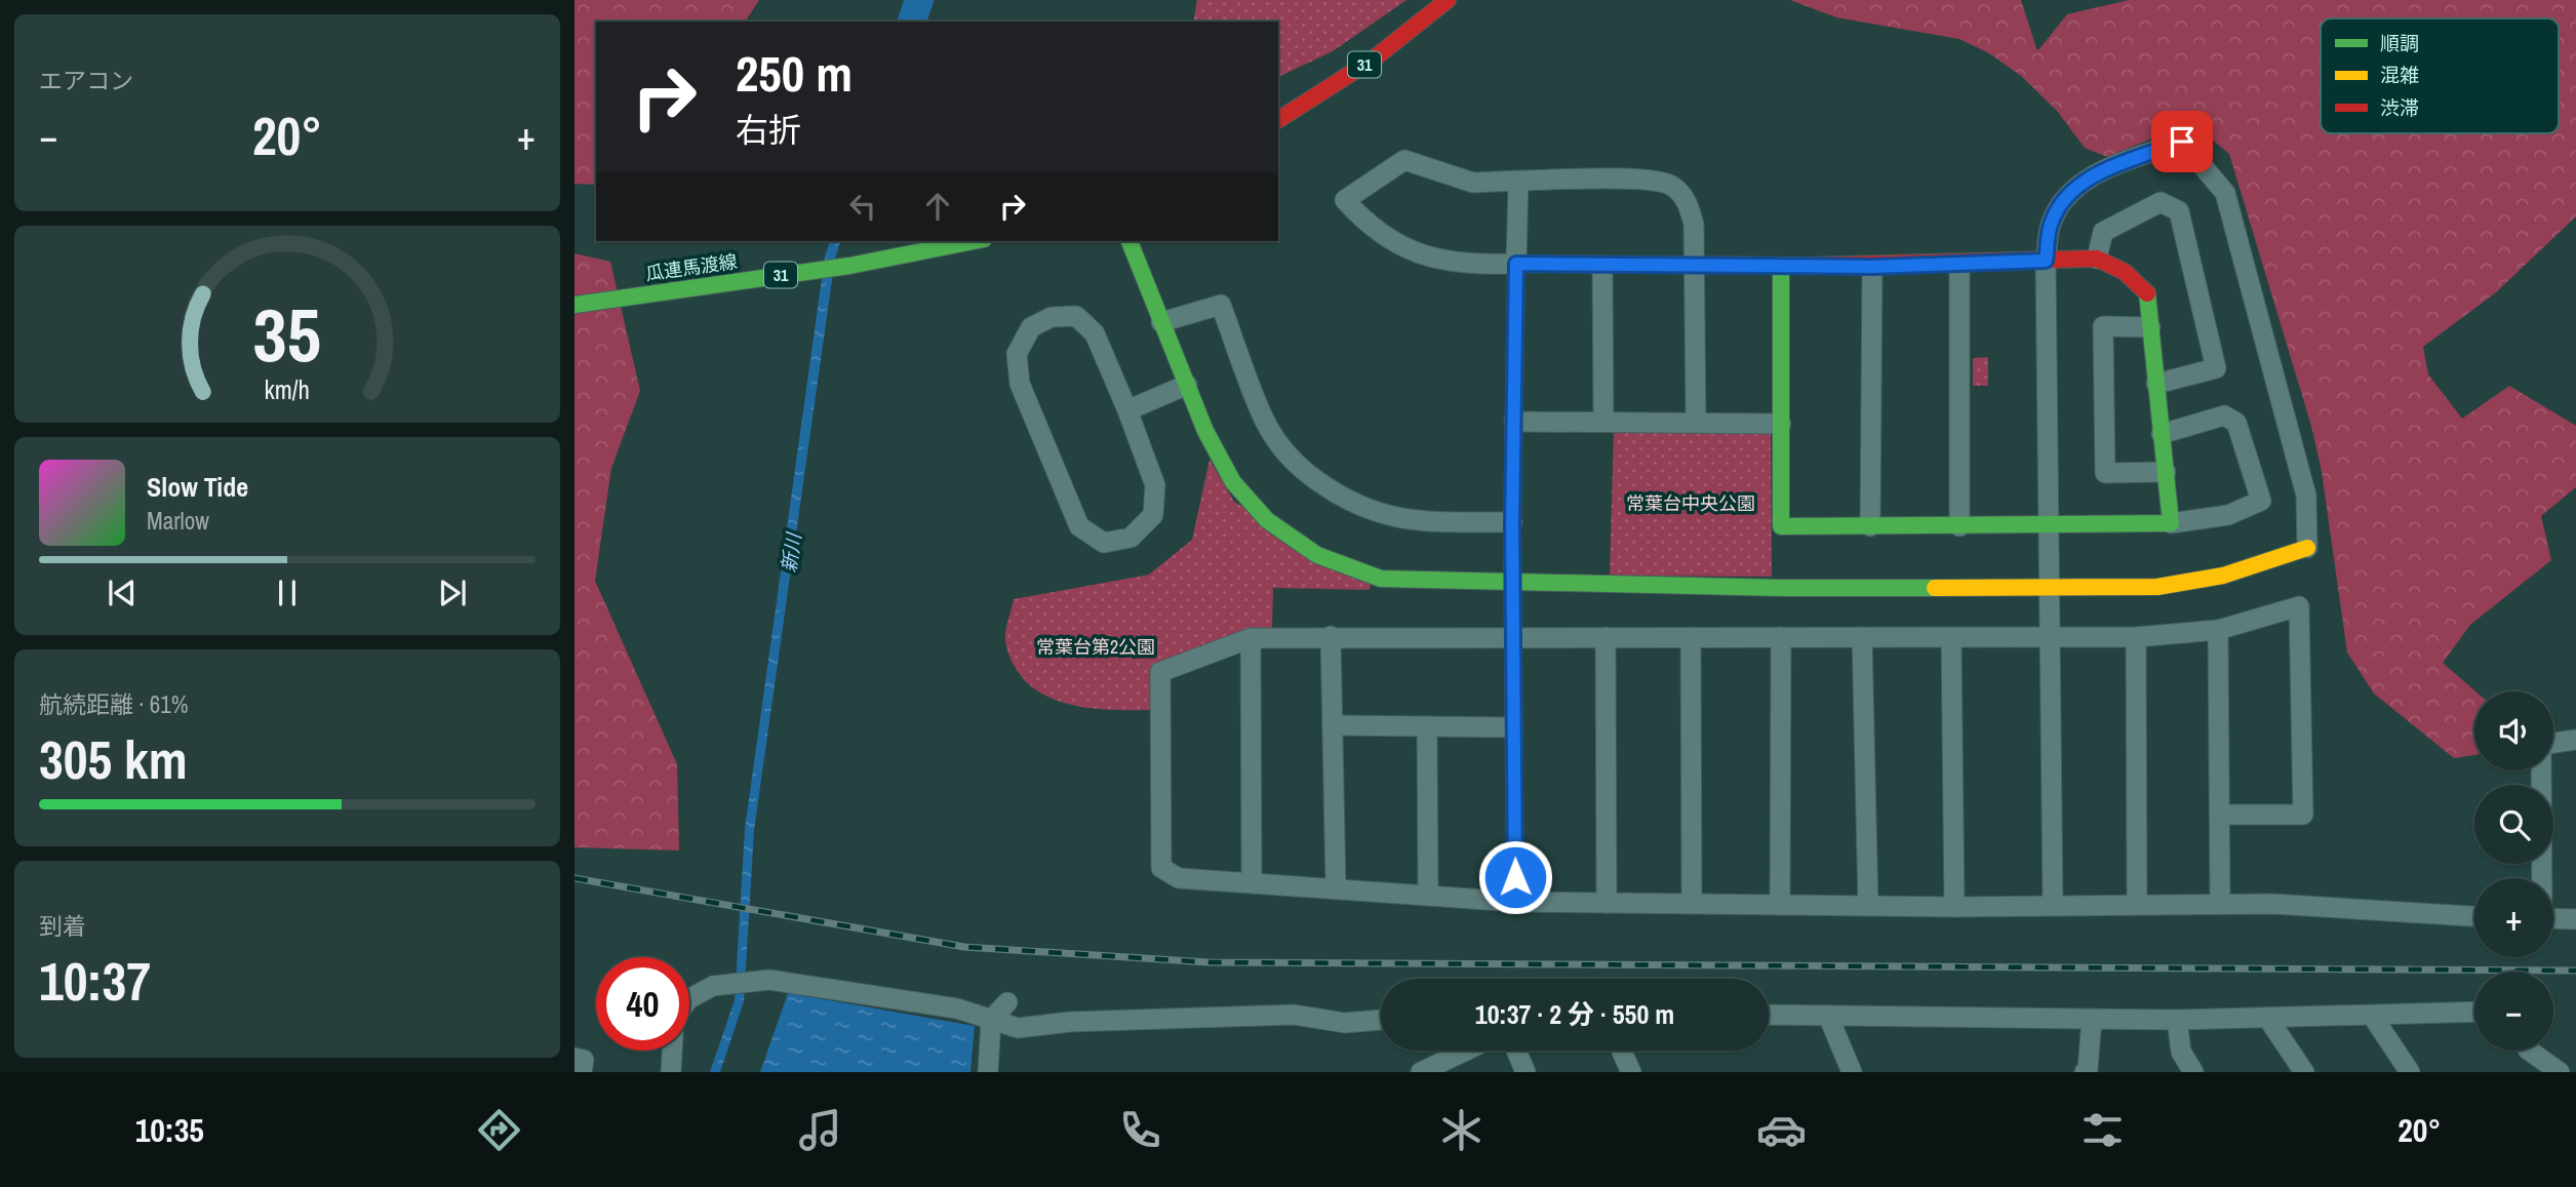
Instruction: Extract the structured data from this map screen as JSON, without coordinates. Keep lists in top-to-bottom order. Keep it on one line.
{"streets":{"street":["31","瓜連馬渡線"]},"water":["新川"],"parks":["常葉台中央公園","常葉台第2公園"],"legend":["順調","混雑","渋滞"],"page":{"tile":["エアコン",["航続距離 · 61%","305 km"],["到着","10:37"]],"turn":["250 m","右折"],"heat":["−","20°","+"],"song":["Slow Tide","Marlow"],"map_buttons":["+","−"],"limit":"40","trip":"10:37 · 2 分 · 550 m","tabs":["10:35","20°"],"gauge":["35","km/h"]}}
